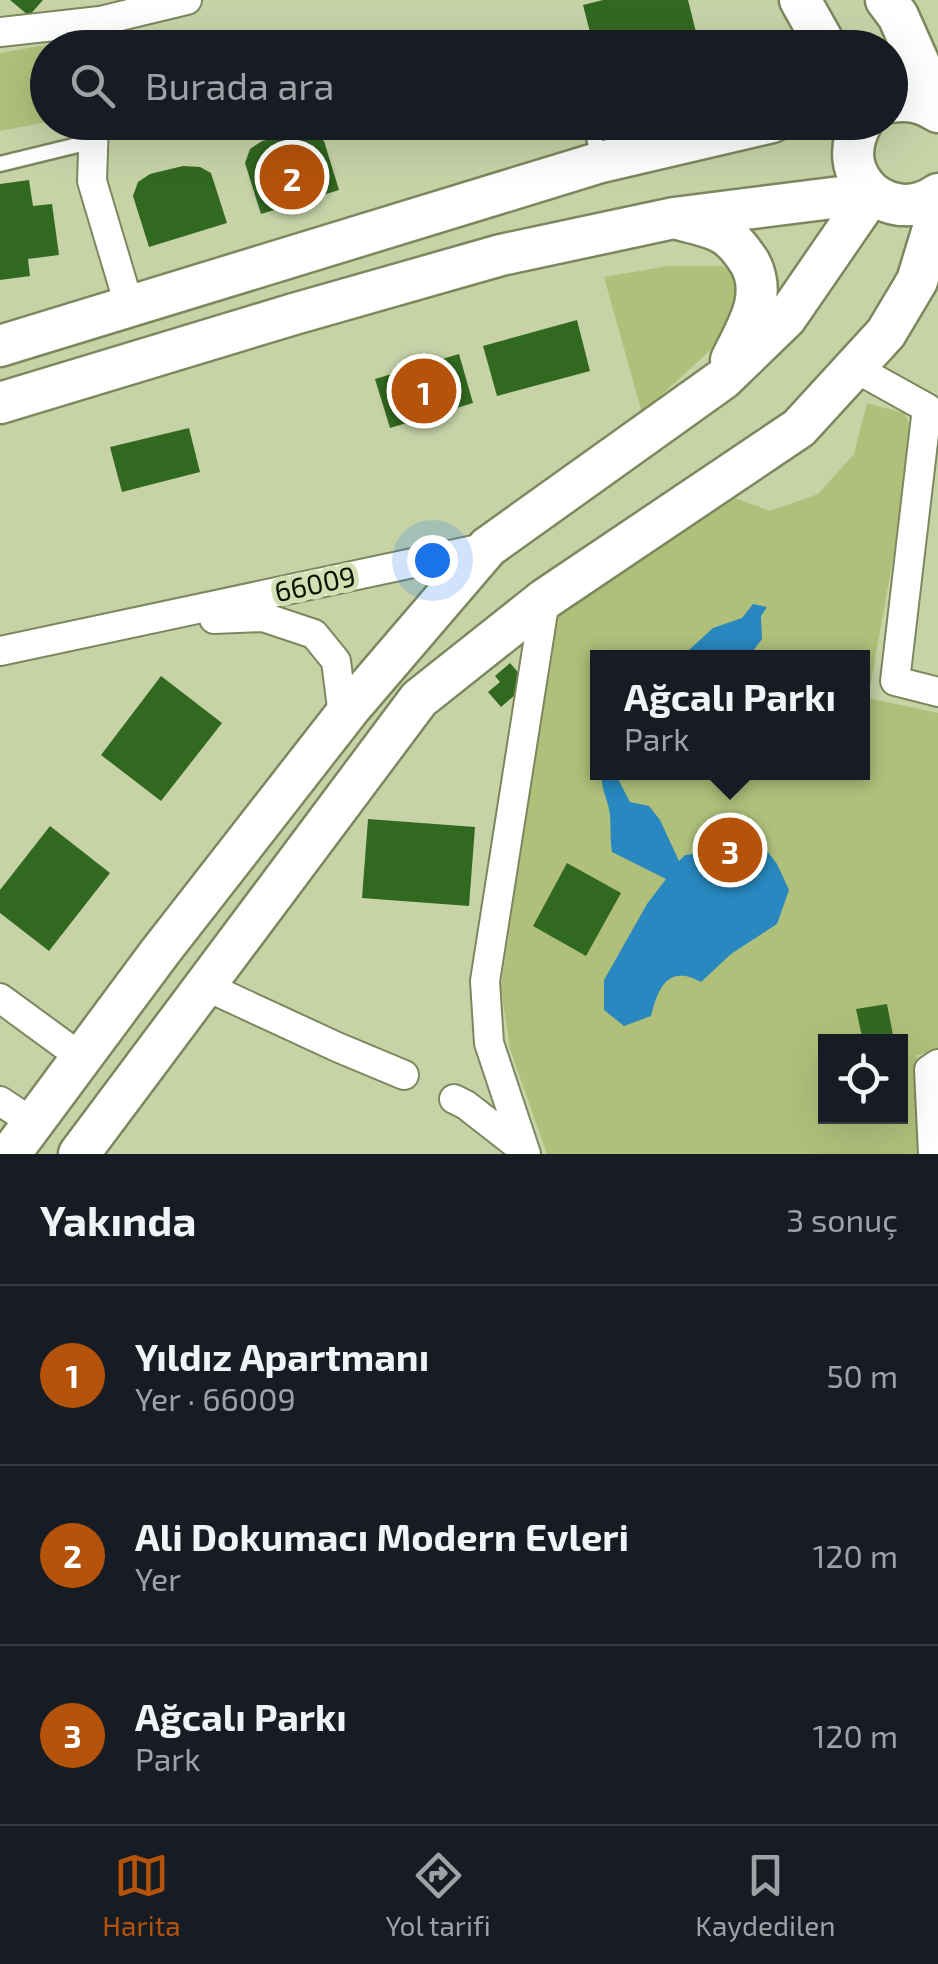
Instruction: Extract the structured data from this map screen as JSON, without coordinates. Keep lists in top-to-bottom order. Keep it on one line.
{"streets":{"street":["66009"]},"page":{"search":"Burada ara","pins":["2","1","3"],"popup":["Ağcalı Parkı","Park"],"heading":["Yakında","3 sonuç"],"list":[{"mark":"1","name":"Yıldız Apartmanı","note":"Yer · 66009","value":"50 m"},{"mark":"2","name":"Ali Dokumacı Modern Evleri","note":"Yer","value":"120 m"},{"mark":"3","name":"Ağcalı Parkı","note":"Park","value":"120 m"}],"nav":["Harita","Yol tarifi","Kaydedilen"]}}
